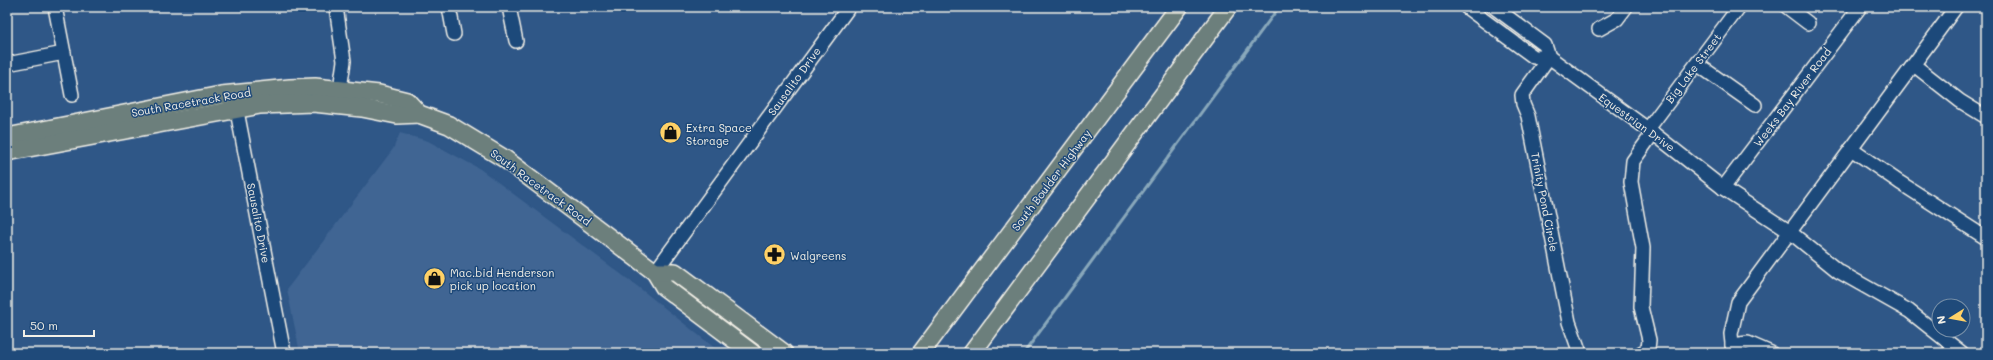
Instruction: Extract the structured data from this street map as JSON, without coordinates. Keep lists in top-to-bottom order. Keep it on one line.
{"streets":{"main road":["South Racetrack Road","South Boulder Highway"],"street":["Big Lake Street","Sausalito Drive","Weeks Bay River Road","Equestrian Drive","Trinity Pond Circle"]},"crossings":[["Big Lake Street","Equestrian Drive"],["Sausalito Drive","South Racetrack Road"],["Weeks Bay River Road","Equestrian Drive"],["Equestrian Drive","Trinity Pond Circle"]],"places":{"shop":["Extra Space Storage","Mac.bid Henderson pick up location"],"pharmacy":["Walgreens"]},"scale_bar":"50 m","north":"left"}
